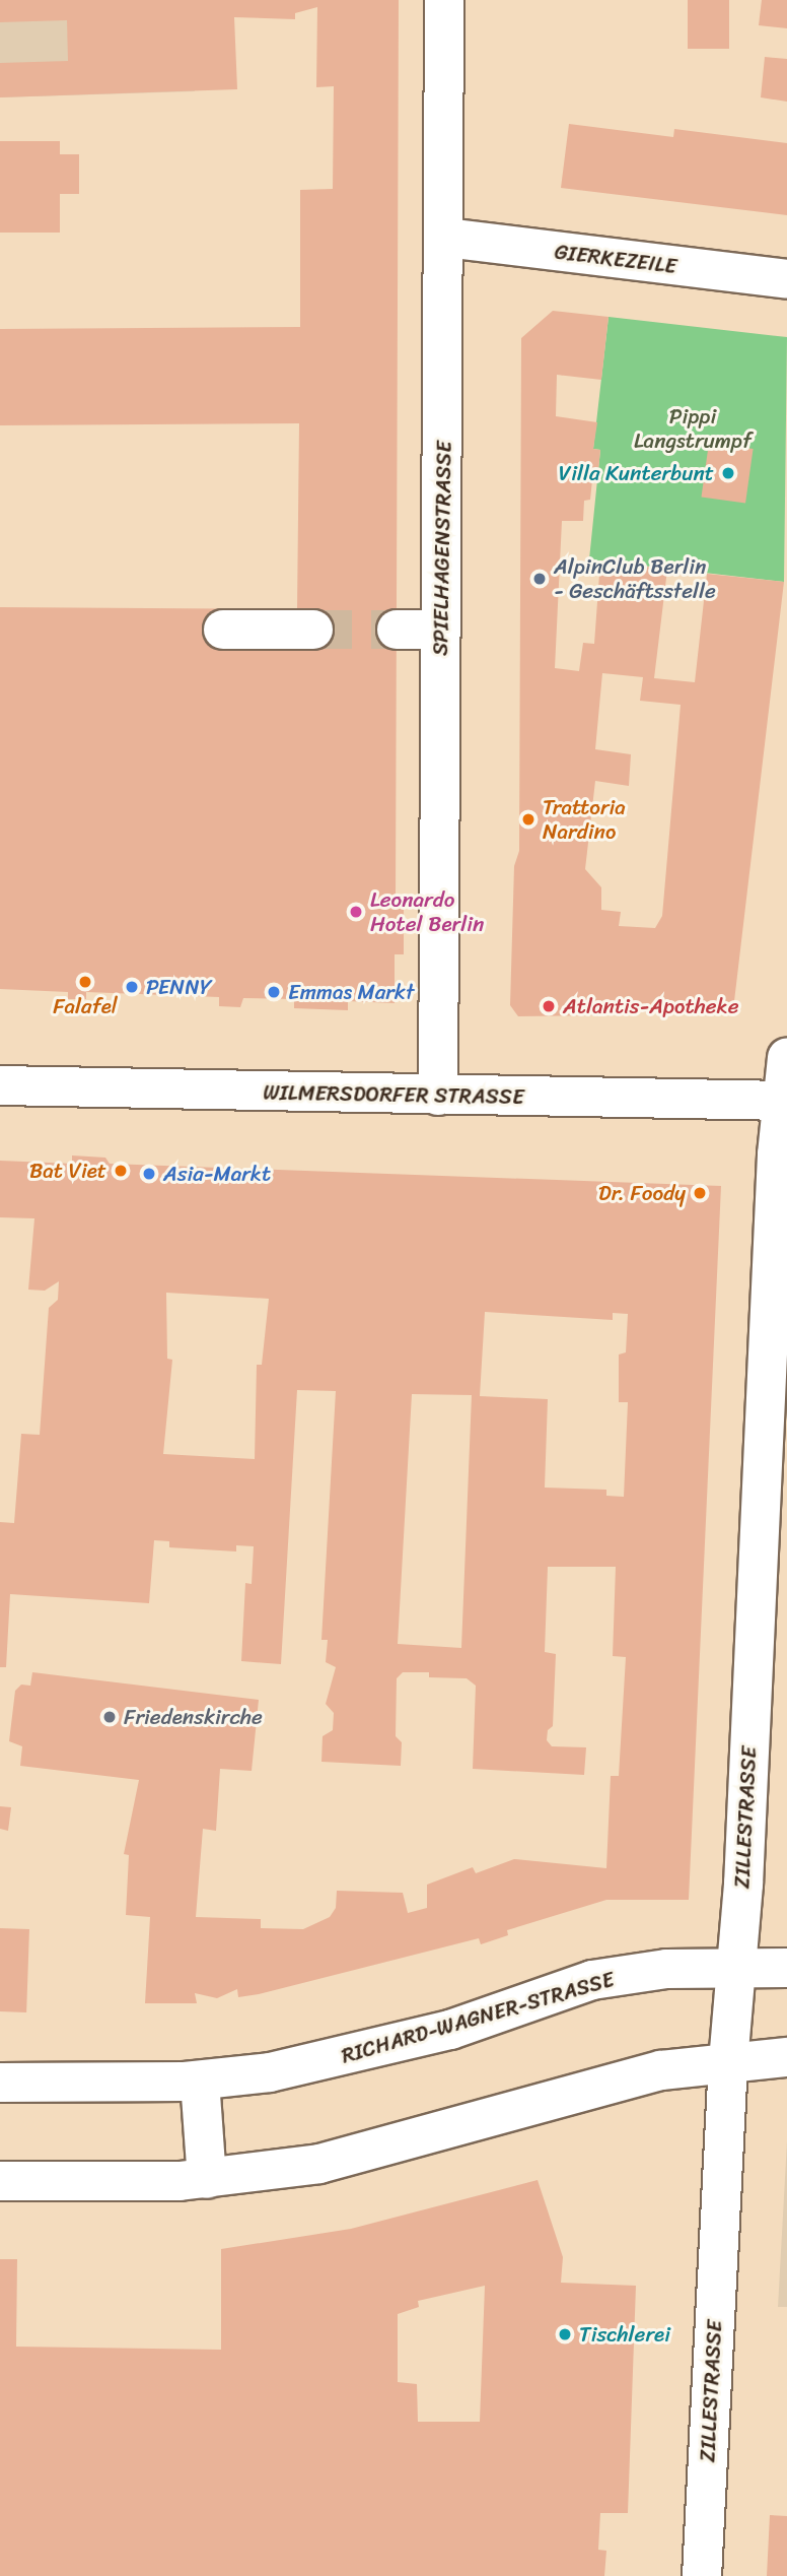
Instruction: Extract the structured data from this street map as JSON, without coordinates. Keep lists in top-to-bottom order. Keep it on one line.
{"streets":{"street":["GIERKEZEILE","SPIELHAGENSTRASSE","WILMERSDORFER STRASSE","ZILLESTRASSE","RICHARD-WAGNER-STRASSE"]},"crossings":[["GIERKEZEILE","SPIELHAGENSTRASSE"],["SPIELHAGENSTRASSE","WILMERSDORFER STRASSE"],["WILMERSDORFER STRASSE","ZILLESTRASSE"],["ZILLESTRASSE","RICHARD-WAGNER-STRASSE"]],"parks":["Pippi Langstrumpf"],"places":["Villa Kunterbunt","AlpinClub Berlin - Geschäftsstelle","Trattoria Nardino","Leonardo Hotel Berlin","Falafel","PENNY","Emmas Markt","Atlantis-Apotheke","Bat Viet","Asia-Markt","Dr. Foody","Friedenskirche","Tischlerei"]}
